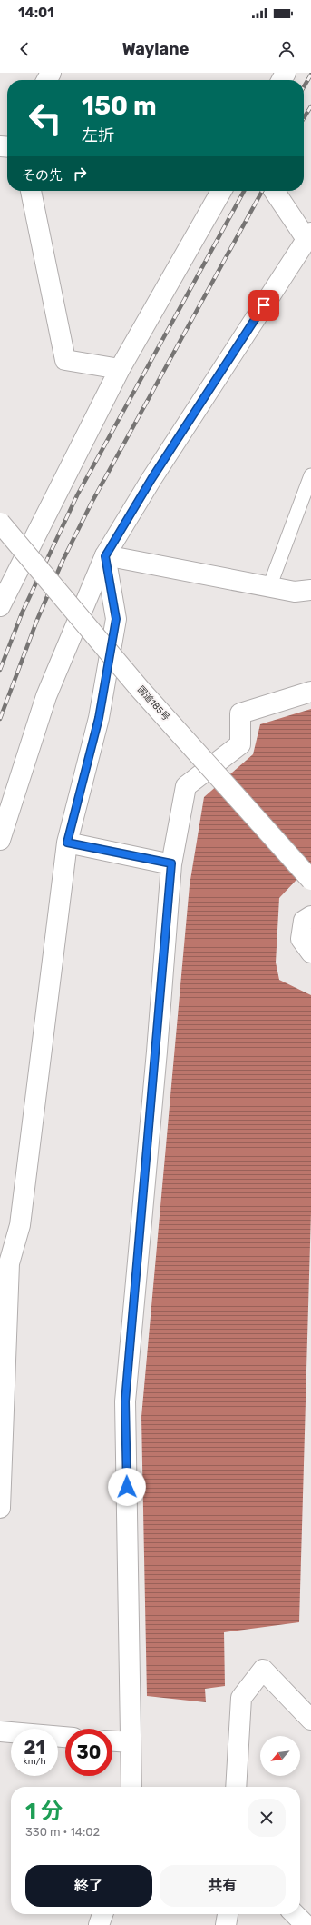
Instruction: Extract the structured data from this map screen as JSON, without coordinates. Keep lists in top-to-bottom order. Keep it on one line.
{"streets":{"main road":["国道185号"]},"north":"bottom left","page":{"status":"14:01","header":"Waylane","turn":["150 m","左折"],"then":"その先","speed":"21 km/h","limit":"30","heading":["1 分","330 m · 14:02"],"buttons":["終了","共有"]}}
